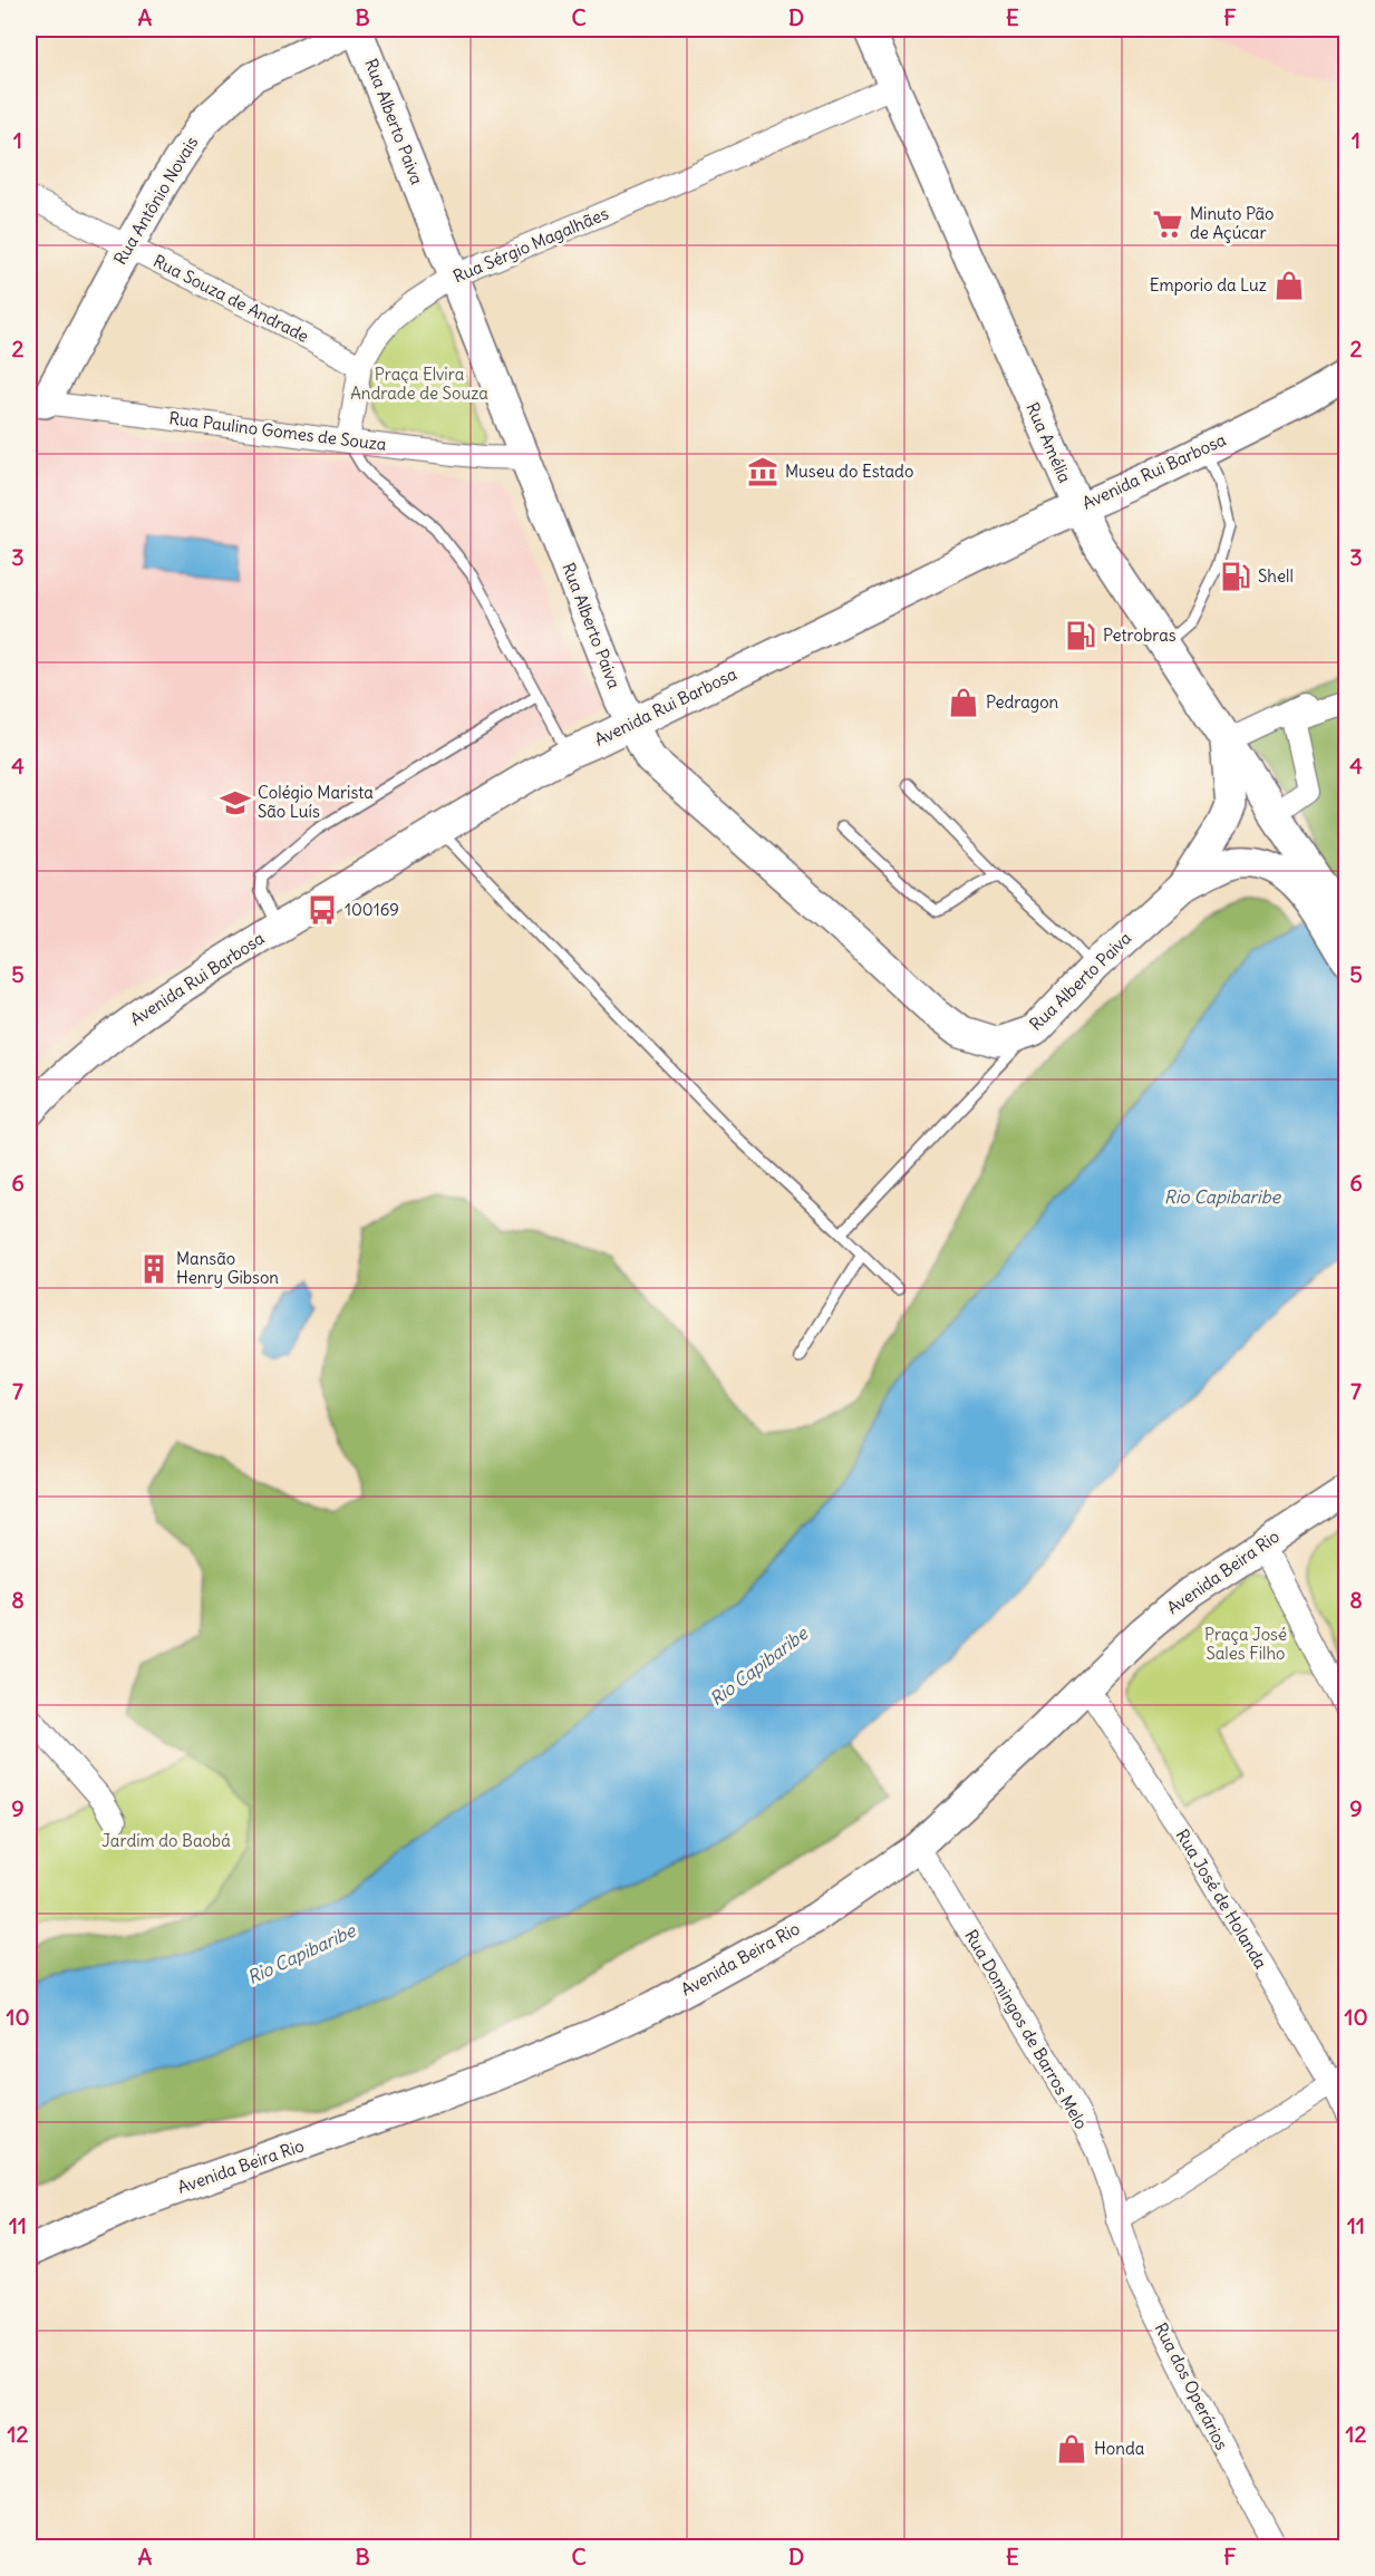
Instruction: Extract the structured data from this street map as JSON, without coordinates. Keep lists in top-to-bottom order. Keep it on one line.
{"streets":{"main road":["Rua Alberto Paiva","Rua Antônio Novais","Rua Amélia","Avenida Rui Barbosa","Avenida Beira Rio"],"street":["Rua Sérgio Magalhães","Rua Souza de Andrade","Rua Paulino Gomes de Souza","Rua José de Holanda","Rua Domingos de Barros Melo","Rua dos Operários"]},"crossings":[["Rua Alberto Paiva","Rua Antônio Novais"],["Rua Alberto Paiva","Rua Sérgio Magalhães"],["Rua Alberto Paiva","Rua Paulino Gomes de Souza"],["Rua Alberto Paiva","Rua Amélia"],["Rua Alberto Paiva","Avenida Rui Barbosa"],["Rua Antônio Novais","Rua Souza de Andrade"],["Rua Antônio Novais","Rua Paulino Gomes de Souza"],["Rua Sérgio Magalhães","Rua Souza de Andrade"],["Rua Sérgio Magalhães","Rua Paulino Gomes de Souza"],["Rua Sérgio Magalhães","Rua Amélia"],["Rua Amélia","Avenida Rui Barbosa"],["Avenida Beira Rio","Rua José de Holanda"],["Avenida Beira Rio","Rua Domingos de Barros Melo"],["Rua Domingos de Barros Melo","Rua dos Operários"]],"water":["Rio Capibaribe"],"parks":["Praça Elvira Andrade de Souza","Praça José Sales Filho","Jardim do Baobá"],"places":{"supermarket":["Minuto Pão de Açúcar"],"shop":["Emporio da Luz","Pedragon","Honda"],"museum":["Museu do Estado"],"fuel station":["Shell","Petrobras"],"school or university":["Colégio Marista São Luís"],"bus stop":["100169"],"building":["Mansão Henry Gibson"]},"grid":{"columns":["A","B","C","D","E","F"],"rows":["1","2","3","4","5","6","7","8","9","10","11","12"]}}
